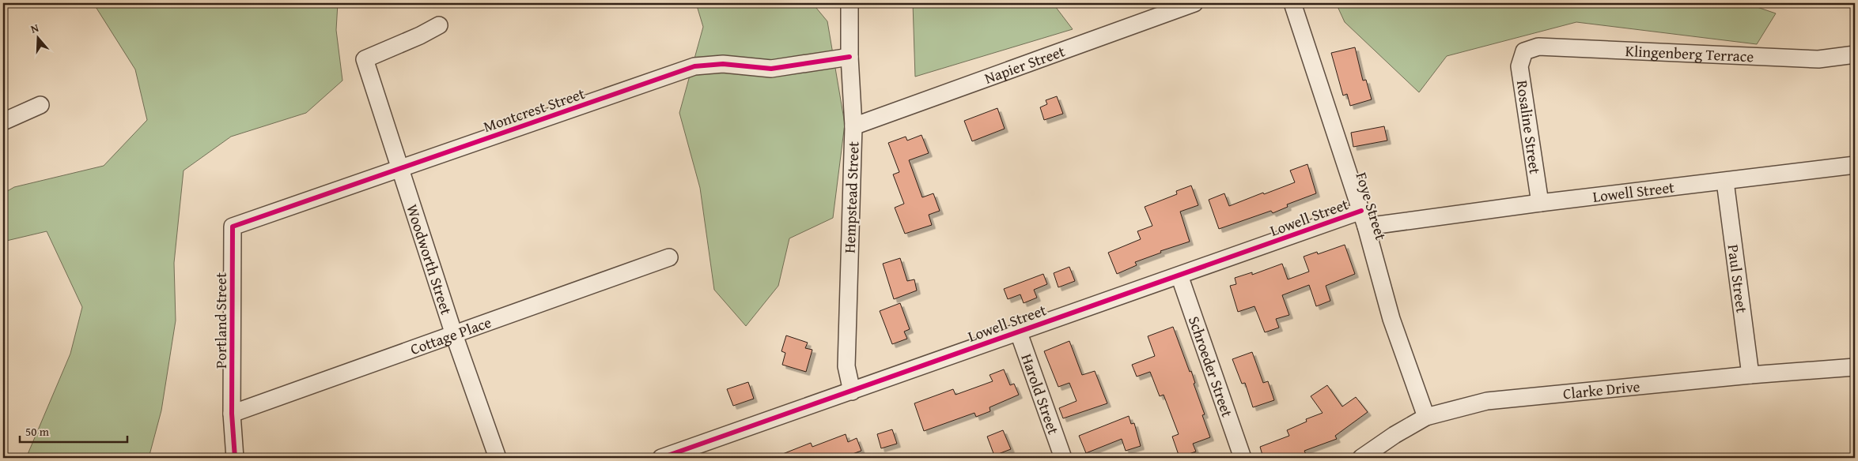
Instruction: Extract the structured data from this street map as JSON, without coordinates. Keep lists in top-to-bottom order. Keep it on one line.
{"streets":{"street":["Klingenberg Terrace","Napier Street","Montcrest Street","Rosaline Street","Lowell Street","Hempstead Street","Foye Street","Woodworth Street","Paul Street","Portland Street","Cottage Place","Schroeder Street","Clarke Drive","Harold Street"]},"crossings":[["Klingenberg Terrace","Rosaline Street"],["Napier Street","Hempstead Street"],["Montcrest Street","Hempstead Street"],["Montcrest Street","Woodworth Street"],["Montcrest Street","Portland Street"],["Rosaline Street","Lowell Street"],["Lowell Street","Hempstead Street"],["Lowell Street","Foye Street"],["Lowell Street","Paul Street"],["Lowell Street","Schroeder Street"],["Lowell Street","Harold Street"],["Foye Street","Clarke Drive"],["Woodworth Street","Cottage Place"],["Paul Street","Clarke Drive"],["Portland Street","Cottage Place"]],"scale_bar":"50 m","north":"top"}
